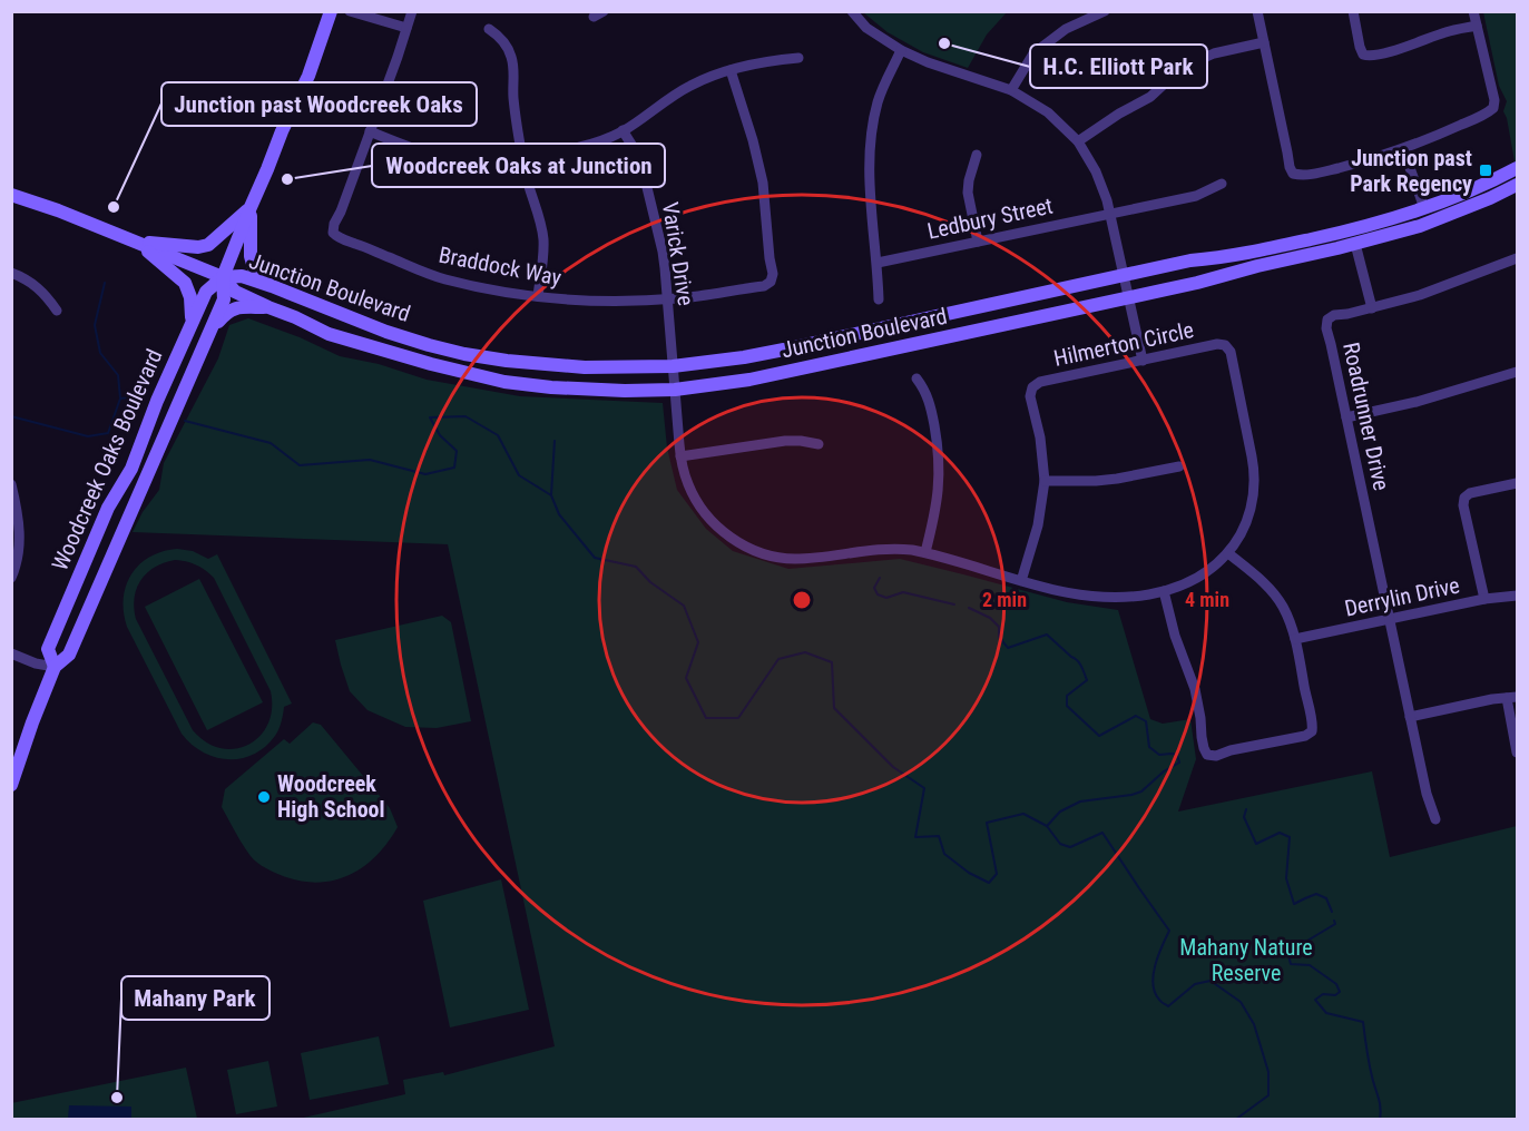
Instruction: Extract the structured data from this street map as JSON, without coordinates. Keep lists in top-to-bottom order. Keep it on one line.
{"streets":{"main road":["Junction Boulevard","Woodcreek Oaks Boulevard"],"street":["Ledbury Street","Varick Drive","Braddock Way","Hilmerton Circle","Roadrunner Drive","Derrylin Drive"]},"crossings":[["Varick Drive","Braddock Way"],["Varick Drive","Junction Boulevard"],["Varick Drive","Hilmerton Circle"],["Junction Boulevard","Woodcreek Oaks Boulevard"],["Roadrunner Drive","Derrylin Drive"]],"parks":["Mahany Nature Reserve"],"places":{"other":["H.C. Elliott Park","Woodcreek Oaks at Junction","Junction past Woodcreek Oaks","Woodcreek High School","Mahany Park"],"transit":["Junction past Park Regency"]},"rings":["2 min","4 min"]}
